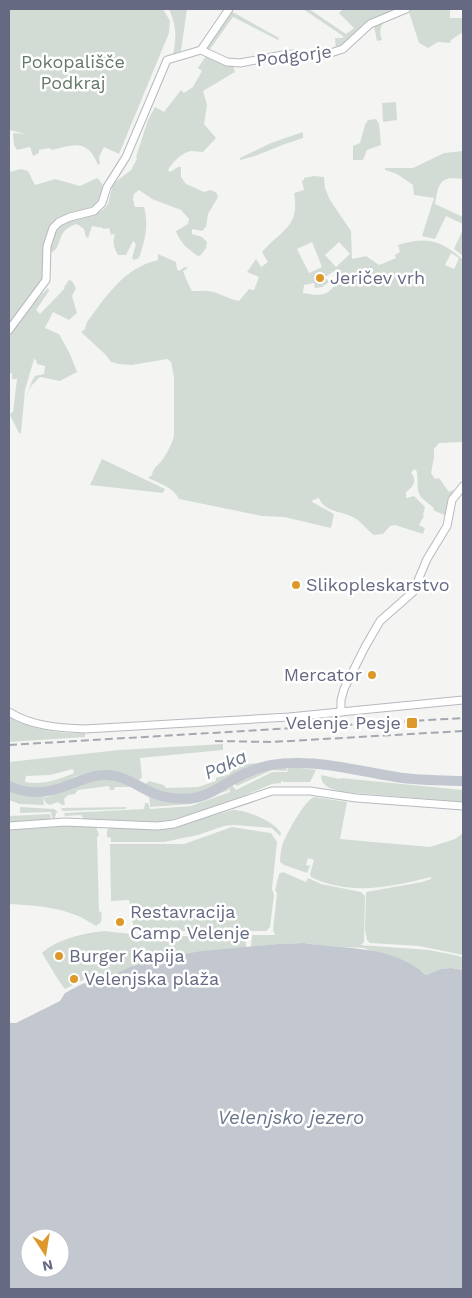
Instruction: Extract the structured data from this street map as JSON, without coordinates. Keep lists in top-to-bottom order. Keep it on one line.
{"streets":{"street":["Podgorje"]},"water":["Paka","Velenjsko jezero"],"parks":["Pokopališče Podkraj"],"places":{"other":["Jeričev vrh","Slikopleskarstvo","Mercator","Restavracija Camp Velenje","Burger Kapija","Velenjska plaža"],"transit":["Velenje Pesje"]},"north":"bottom"}
